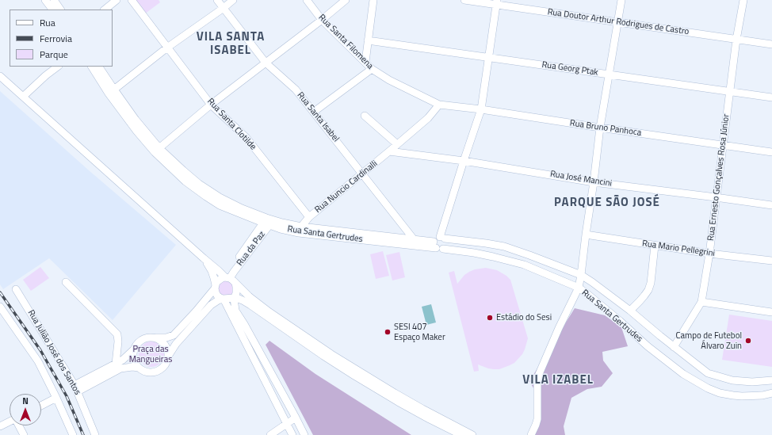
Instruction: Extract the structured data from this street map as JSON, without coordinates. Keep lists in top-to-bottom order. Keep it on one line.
{"streets":{"street":["Rua Doutor Arthur Rodrigues de Castro","Rua Santa Filomena","Rua Georg Ptak","Rua Santa Isabel","Rua Santa Clotilde","Rua Bruno Panhoca","Rua Ernesto Gonçalves Rosa Júnior","Rua José Mancini","Rua Nuncio Cardinalli","Rua Santa Gertrudes","Rua da Paz","Rua Mario Pellegrini","Rua Julião José dos Santos"]},"crossings":[["Rua Doutor Arthur Rodrigues de Castro","Rua Ernesto Gonçalves Rosa Júnior"],["Rua Santa Filomena","Rua Bruno Panhoca"],["Rua Santa Filomena","Rua Nuncio Cardinalli"],["Rua Georg Ptak","Rua Ernesto Gonçalves Rosa Júnior"],["Rua Santa Isabel","Rua Nuncio Cardinalli"],["Rua Santa Isabel","Rua Santa Gertrudes"],["Rua Santa Clotilde","Rua Nuncio Cardinalli"],["Rua Bruno Panhoca","Rua Ernesto Gonçalves Rosa Júnior"],["Rua Bruno Panhoca","Rua Nuncio Cardinalli"],["Rua Ernesto Gonçalves Rosa Júnior","Rua José Mancini"],["Rua Ernesto Gonçalves Rosa Júnior","Rua Santa Gertrudes"],["Rua Ernesto Gonçalves Rosa Júnior","Rua Mario Pellegrini"],["Rua José Mancini","Rua Nuncio Cardinalli"],["Rua Nuncio Cardinalli","Rua Santa Gertrudes"],["Rua Santa Gertrudes","Rua da Paz"]],"districts":["VILA SANTA ISABEL","PARQUE SÃO JOSÉ","VILA IZABEL"],"parks":["Praça das Mangueiras"],"places":["Estádio do Sesi","SESI 407 Espaço Maker","Campo de Futebol Álvaro Zuin"],"legend":["Rua","Ferrovia","Parque"],"north":"top"}
